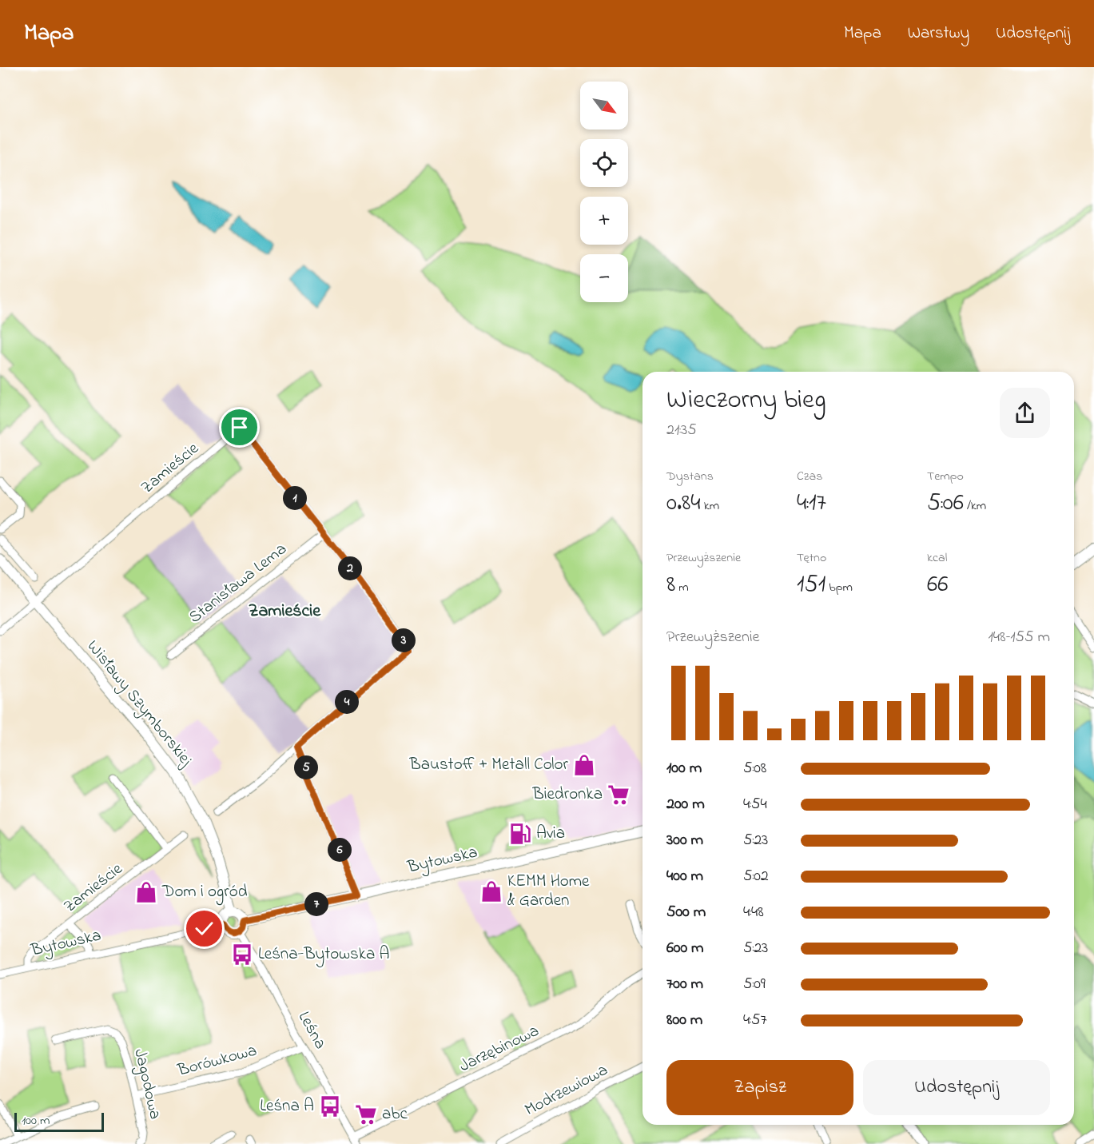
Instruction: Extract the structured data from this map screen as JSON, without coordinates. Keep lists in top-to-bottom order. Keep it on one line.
{"streets":{"main road":["Wisławy Szymborskiej","Bytowska"],"street":["Zamieście","Stanisława Lema","Leśna","Jarzębinowa","Borówkowa","Jagodowa","Modrzewiowa"]},"crossings":[["Zamieście","Stanisława Lema"],["Zamieście","Wisławy Szymborskiej"],["Zamieście","Bytowska"],["Wisławy Szymborskiej","Bytowska"],["Wisławy Szymborskiej","Leśna"],["Bytowska","Leśna"],["Leśna","Jarzębinowa"],["Leśna","Borówkowa"],["Borówkowa","Jagodowa"]],"districts":["Zamieście"],"places":{"shop":["Baustoff + Metall Color","KEMM Home & Garden","Dom i ogród"],"supermarket":["Biedronka","abc"],"fuel station":["Avia"],"bus stop":["Leśna-Bytowska A","Leśna A"]},"scale_bar":"100 m","north":"bottom right","page":{"header":"Mapa","nav":["Mapa","Warstwy","Udostępnij"],"map_buttons":["+","−"],"heading":["Wieczorny bieg","21:35"],"stats":[["Dystans","0.84 km"],["Czas","4:17"],["Tempo","5:06 /km"],["Przewyższenie","8 m"],["Tętno","151 bpm"],["kcal","66"]],"pins":["1","2","3","4","5","6","7"],"chart":["Przewyższenie","148–155 m"],"list":[{"name":"100 m","note":"5:08"},{"name":"200 m","note":"4:54"},{"name":"300 m","note":"5:23"},{"name":"400 m","note":"5:02"},{"name":"500 m","note":"4:48"},{"name":"600 m","note":"5:23"},{"name":"700 m","note":"5:09"},{"name":"800 m","note":"4:57"}],"buttons":["Zapisz","Udostępnij"],"scale":"100 m"}}
